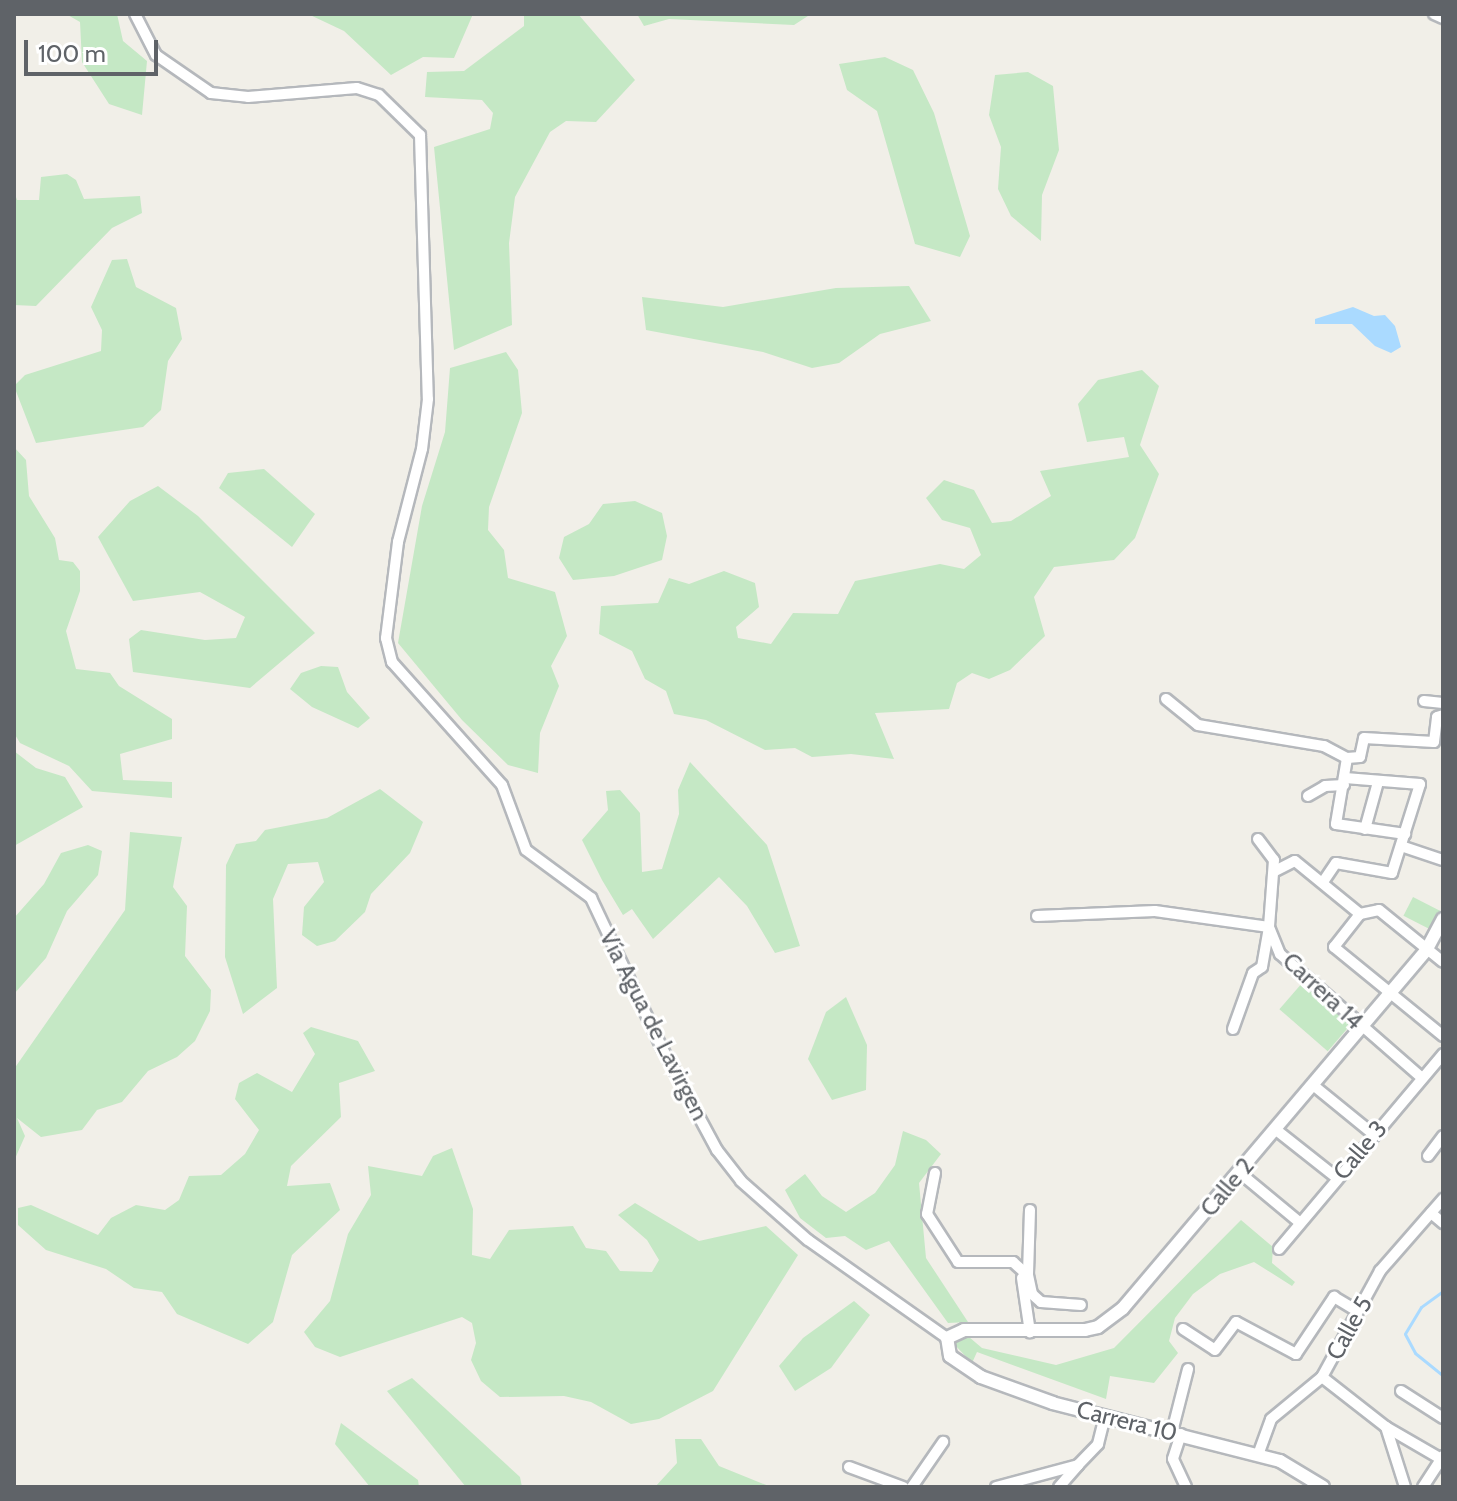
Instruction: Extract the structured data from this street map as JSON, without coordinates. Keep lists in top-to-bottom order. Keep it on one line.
{"streets":{"street":["Carrera 14","Vía Agua de Lavirgen","Calle 3","Calle 2","Calle 5","Carrera 10"]},"crossings":[["Carrera 14","Calle 3"],["Carrera 14","Calle 2"],["Vía Agua de Lavirgen","Calle 2"],["Vía Agua de Lavirgen","Carrera 10"],["Calle 2","Carrera 10"],["Calle 5","Carrera 10"]],"scale_bar":"100 m"}
